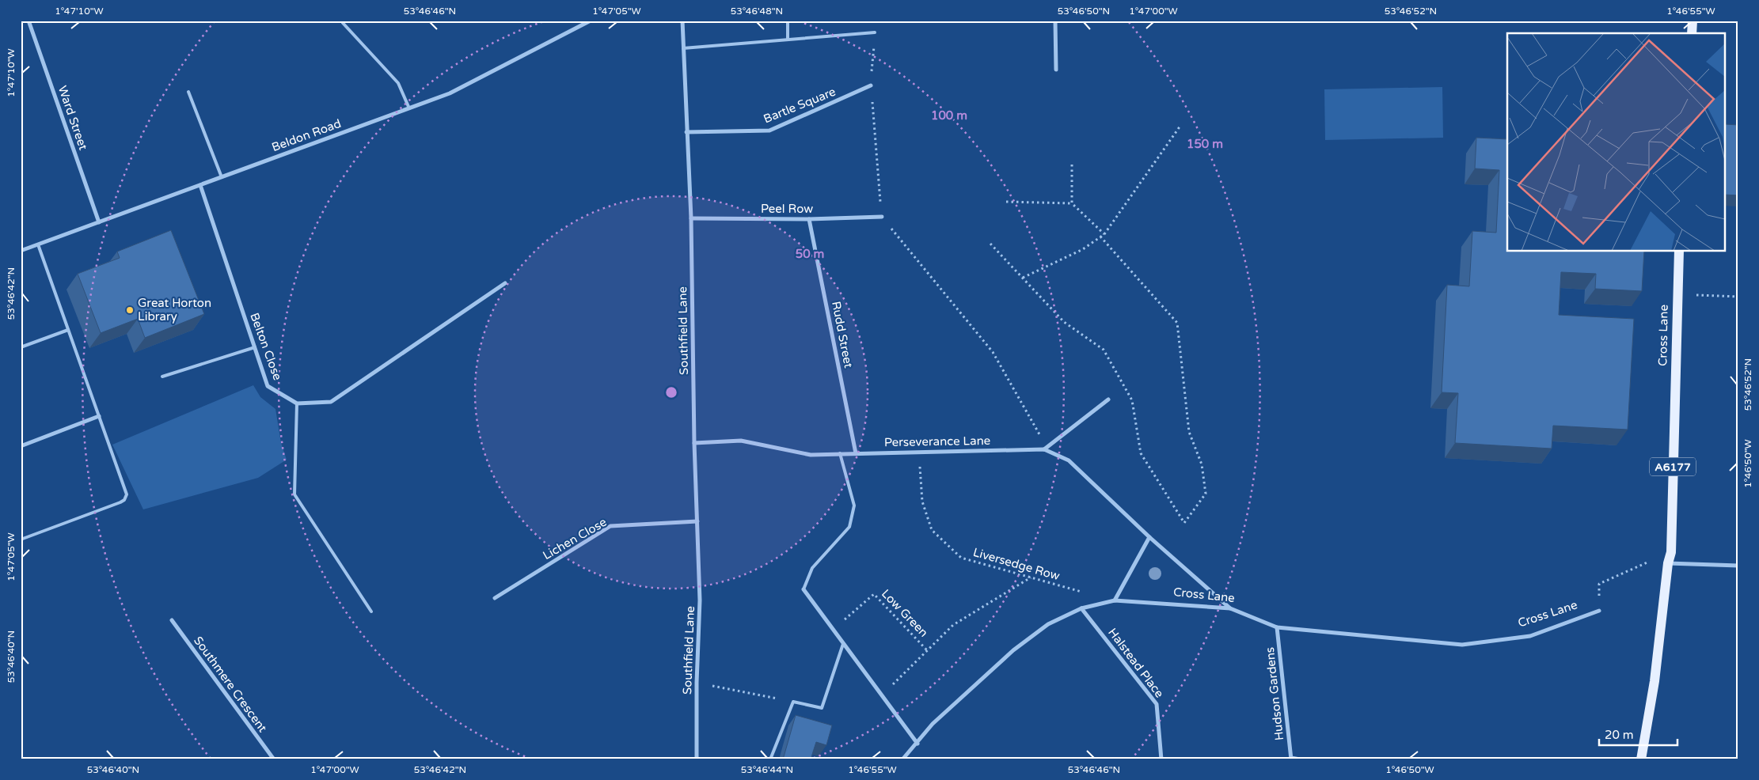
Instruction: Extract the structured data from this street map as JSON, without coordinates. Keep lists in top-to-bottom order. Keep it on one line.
{"streets":{"main road":["Cross Lane","A6177"],"street":["Bartle Square","Ward Street","Beldon Road","Peel Row","Southfield Lane","Rudd Street","Belton Close","Perseverance Lane","Lichen Close","Halstead Place","Southmere Crescent","Hudson Gardens"],"path":["Liversedge Row","Low Green"]},"crossings":[["Bartle Square","Southfield Lane"],["Ward Street","Beldon Road"],["Beldon Road","Belton Close"],["Peel Row","Southfield Lane"],["Peel Row","Rudd Street"],["Southfield Lane","Perseverance Lane"],["Southfield Lane","Lichen Close"],["Rudd Street","Perseverance Lane"],["Cross Lane","Perseverance Lane"],["Cross Lane","Halstead Place"],["Cross Lane","Hudson Gardens"],["Perseverance Lane","Liversedge Row"],["Liversedge Row","Low Green"]],"places":["Great Horton Library"],"scale_bar":"20 m","coordinates":["1°47'10\"W","53°46'46\"N","1°47'05\"W","53°46'48\"N","53°46'50\"N","1°47'00\"W","53°46'52\"N","1°46'55\"W","53°46'42\"N","1°46'50\"W","53°46'40\"N","53°46'44\"N"],"rings":["100 m","150 m","50 m"]}
